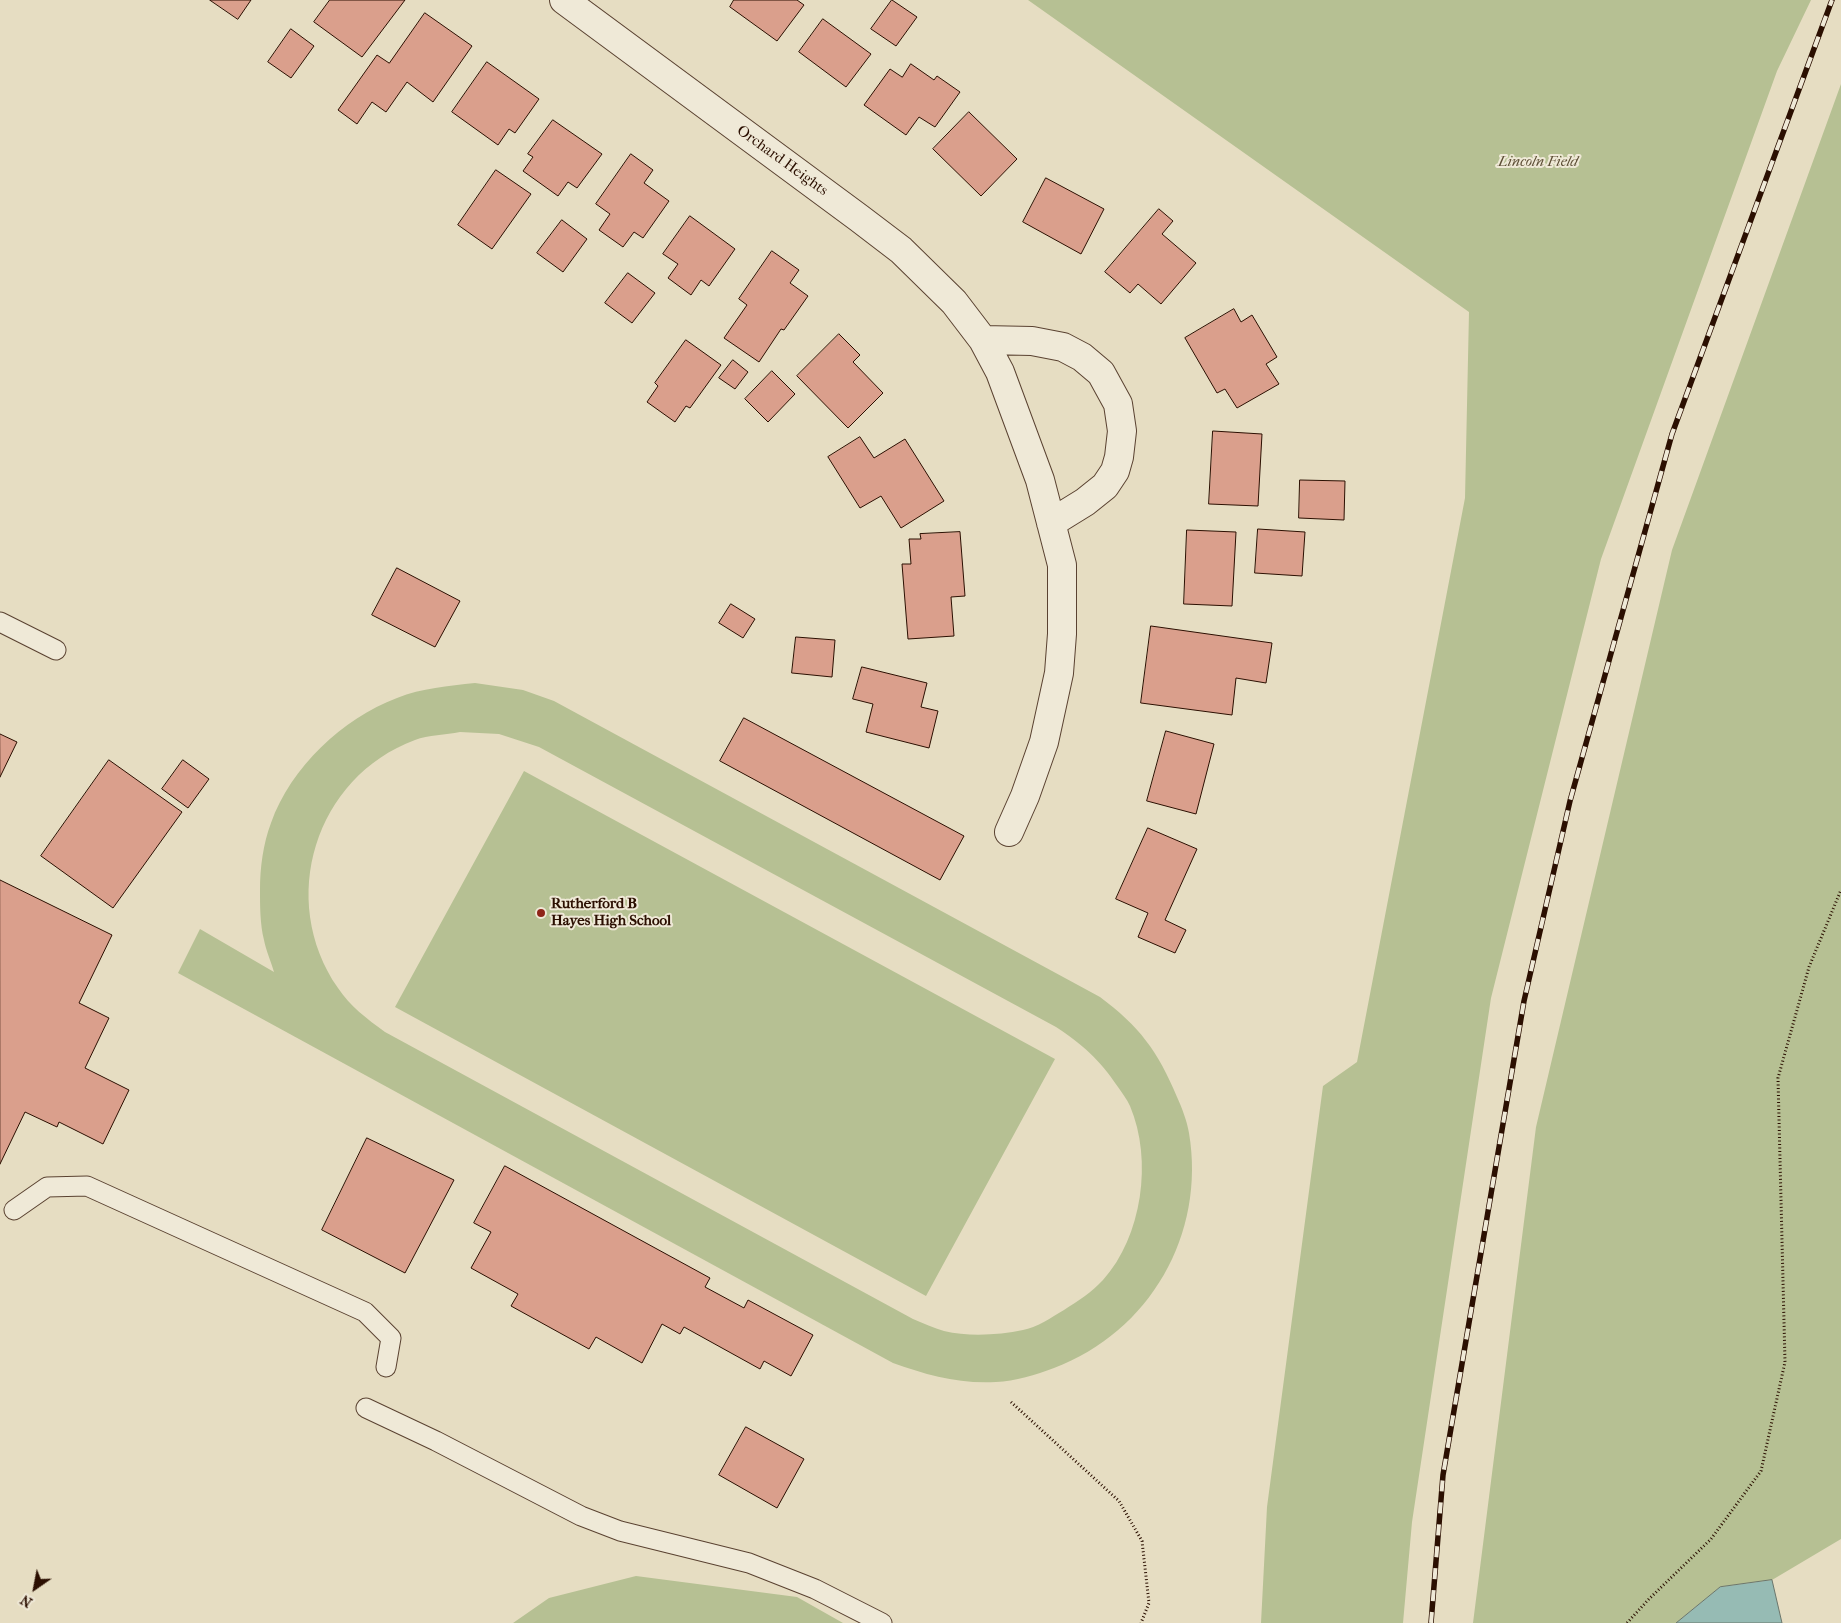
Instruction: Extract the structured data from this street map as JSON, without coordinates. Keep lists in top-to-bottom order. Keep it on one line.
{"streets":{"street":["Orchard Heights"]},"parks":["Lincoln Field"],"places":["Rutherford B Hayes High School"],"north":"bottom left"}
